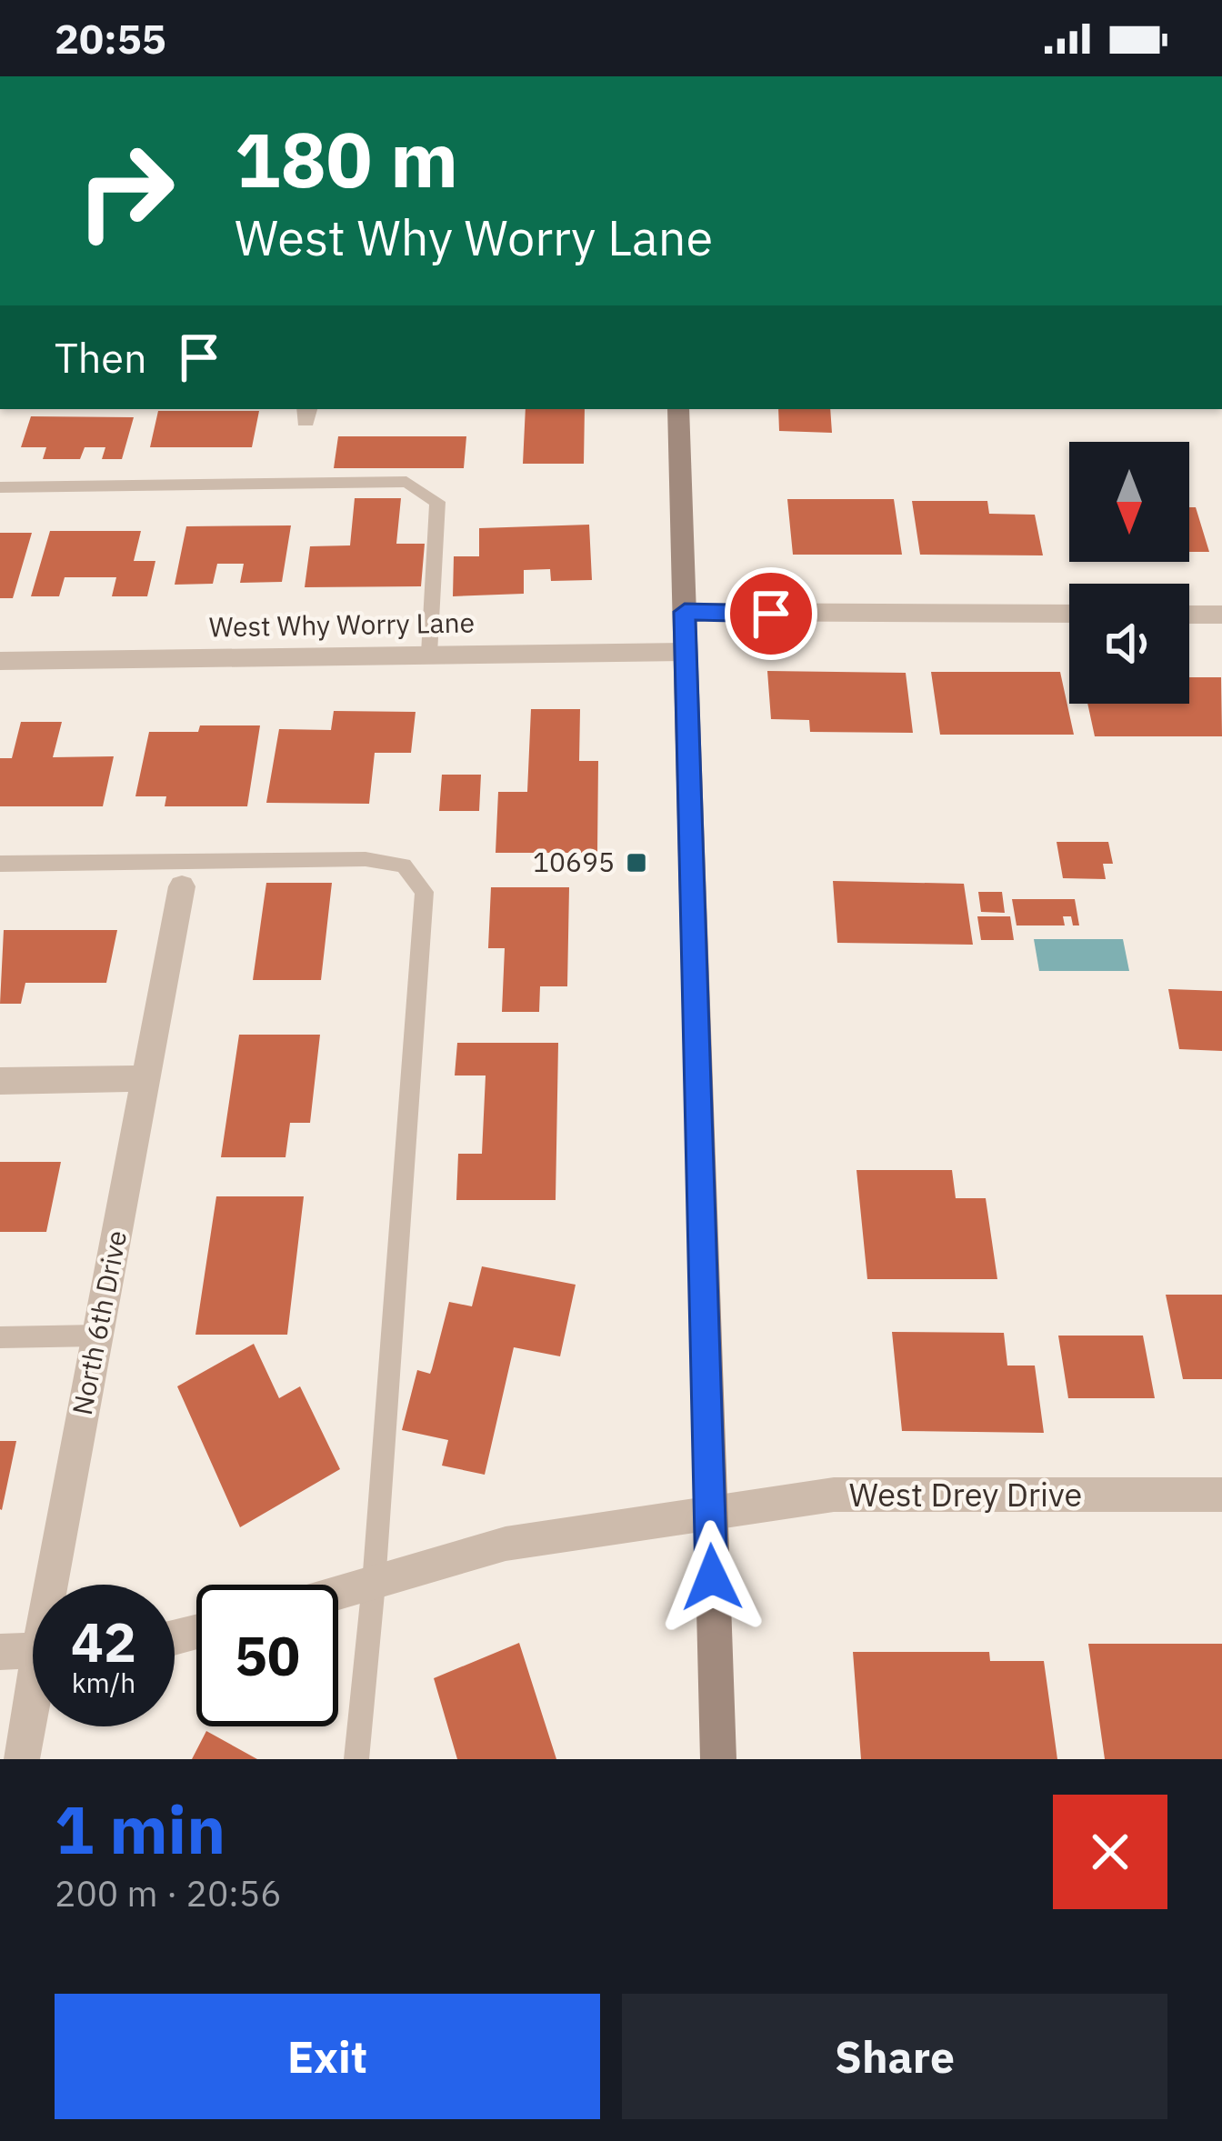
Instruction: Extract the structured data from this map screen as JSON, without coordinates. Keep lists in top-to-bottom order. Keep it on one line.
{"streets":{"street":["West Why Worry Lane","North 6th Drive","West Drey Drive"]},"places":{"transit":["10695"]},"north":"bottom","page":{"status":"20:55","turn":["180 m","West Why Worry Lane"],"then":"Then","speed":"42 km/h","limit":"50","heading":["1 min","200 m · 20:56"],"buttons":["Exit","Share"]}}
